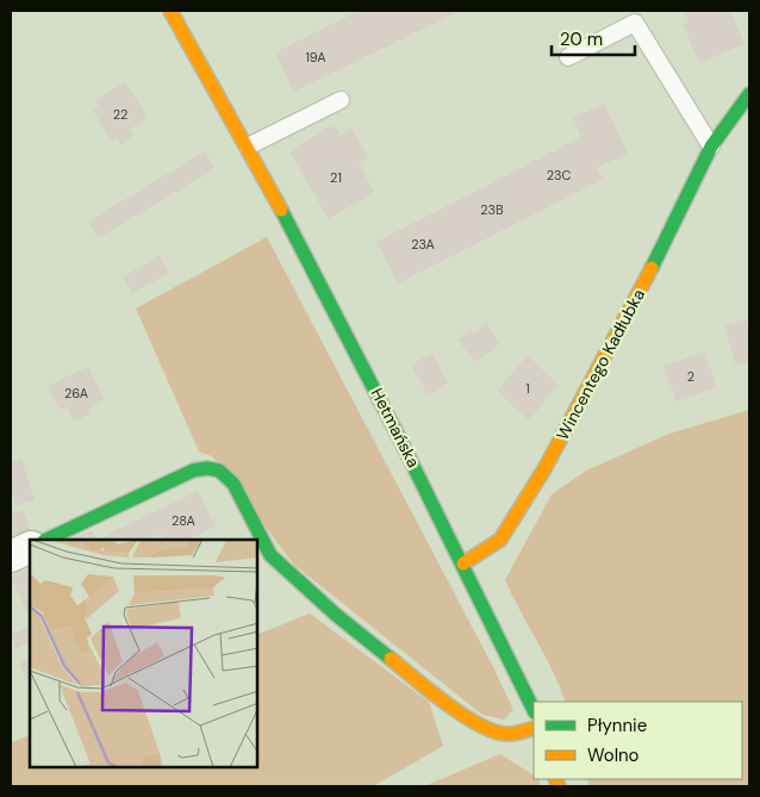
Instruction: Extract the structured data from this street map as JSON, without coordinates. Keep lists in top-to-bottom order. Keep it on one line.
{"streets":{"street":["Wincentego Kadłubka","Hetmańska"]},"crossings":[["Wincentego Kadłubka","Hetmańska"]],"house_numbers":["19A","22","23C","21","23B","23A","2","1","26A","28A"],"legend":["Płynnie","Wolno"],"scale_bar":"20 m"}
